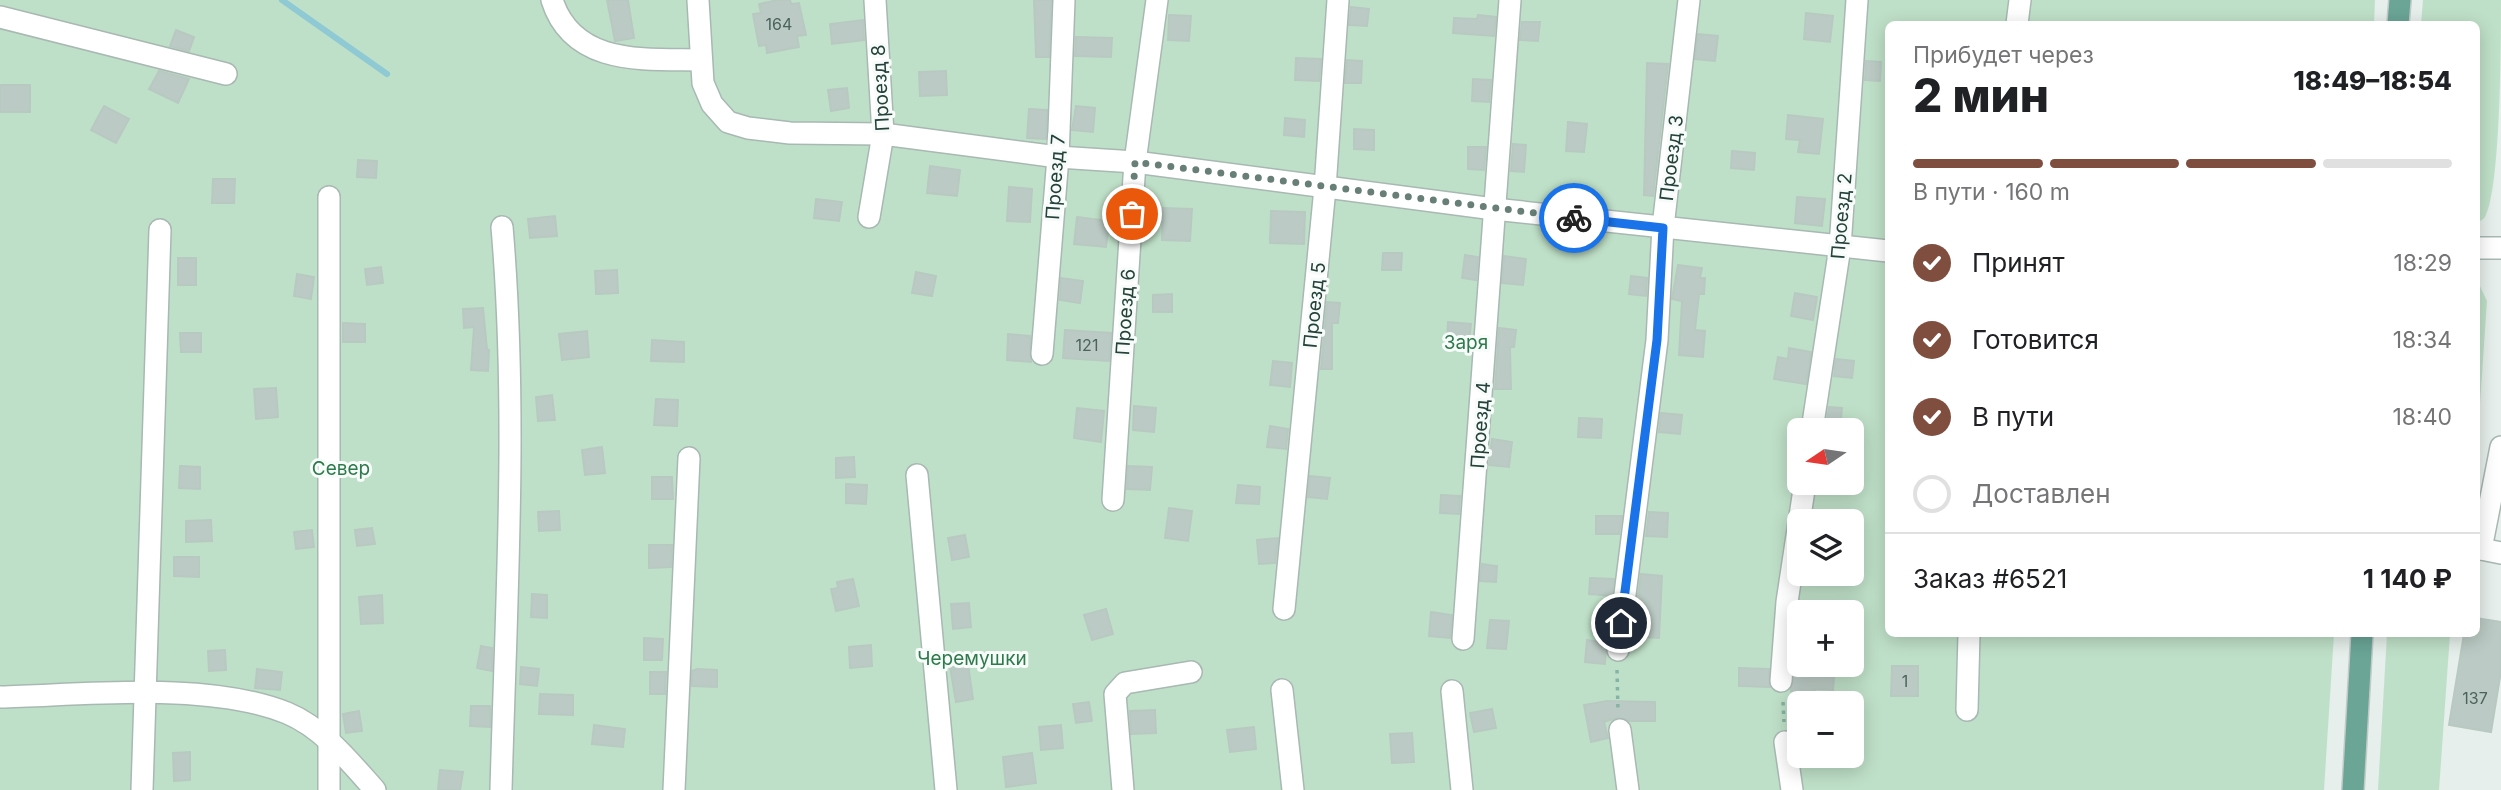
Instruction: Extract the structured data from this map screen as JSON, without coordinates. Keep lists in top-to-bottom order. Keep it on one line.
{"streets":{"street":["Проезд 8","Проезд 3","Проезд 7","Проезд 2","Проезд 5","Проезд 6","Проезд 4"]},"parks":["Заря","Север","Черемушки"],"house_numbers":["164","121","1","137"],"north":"left","page":{"heading":["2 мин","Прибудет через","18:49–18:54"],"panel":["Заказ #6521","1 140 ₽"],"bar":"В пути · 160 m","list":[["Принят","18:29"],["Готовится","18:34"],["В пути","18:40"],"Доставлен"],"map_buttons":["+","−"]}}
